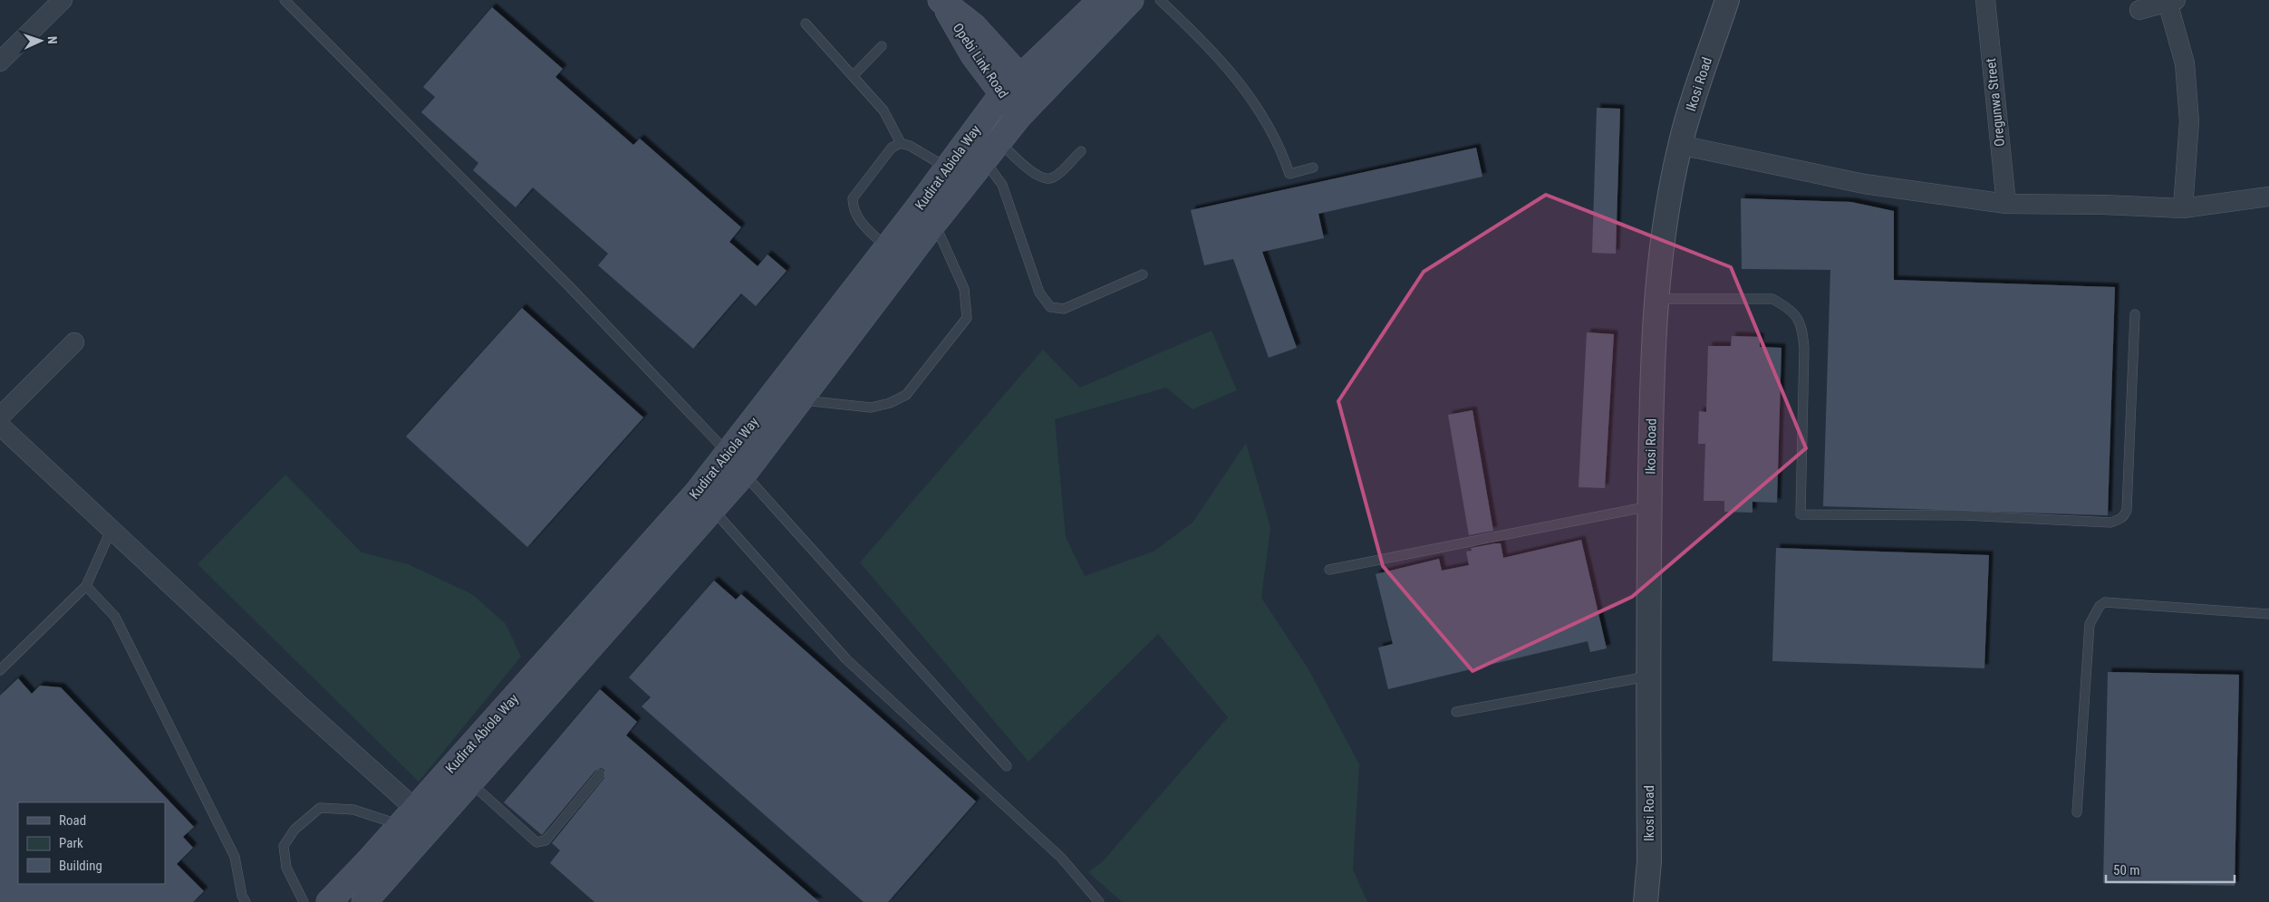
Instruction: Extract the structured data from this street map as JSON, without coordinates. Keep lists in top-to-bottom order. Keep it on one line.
{"streets":{"main road":["Opebi Link Road","Kudirat Abiola Way"],"street":["Ikosi Road","Oregunwa Street"]},"crossings":[["Opebi Link Road","Kudirat Abiola Way"]],"legend":["Road","Park","Building"],"scale_bar":"50 m","north":"right"}
